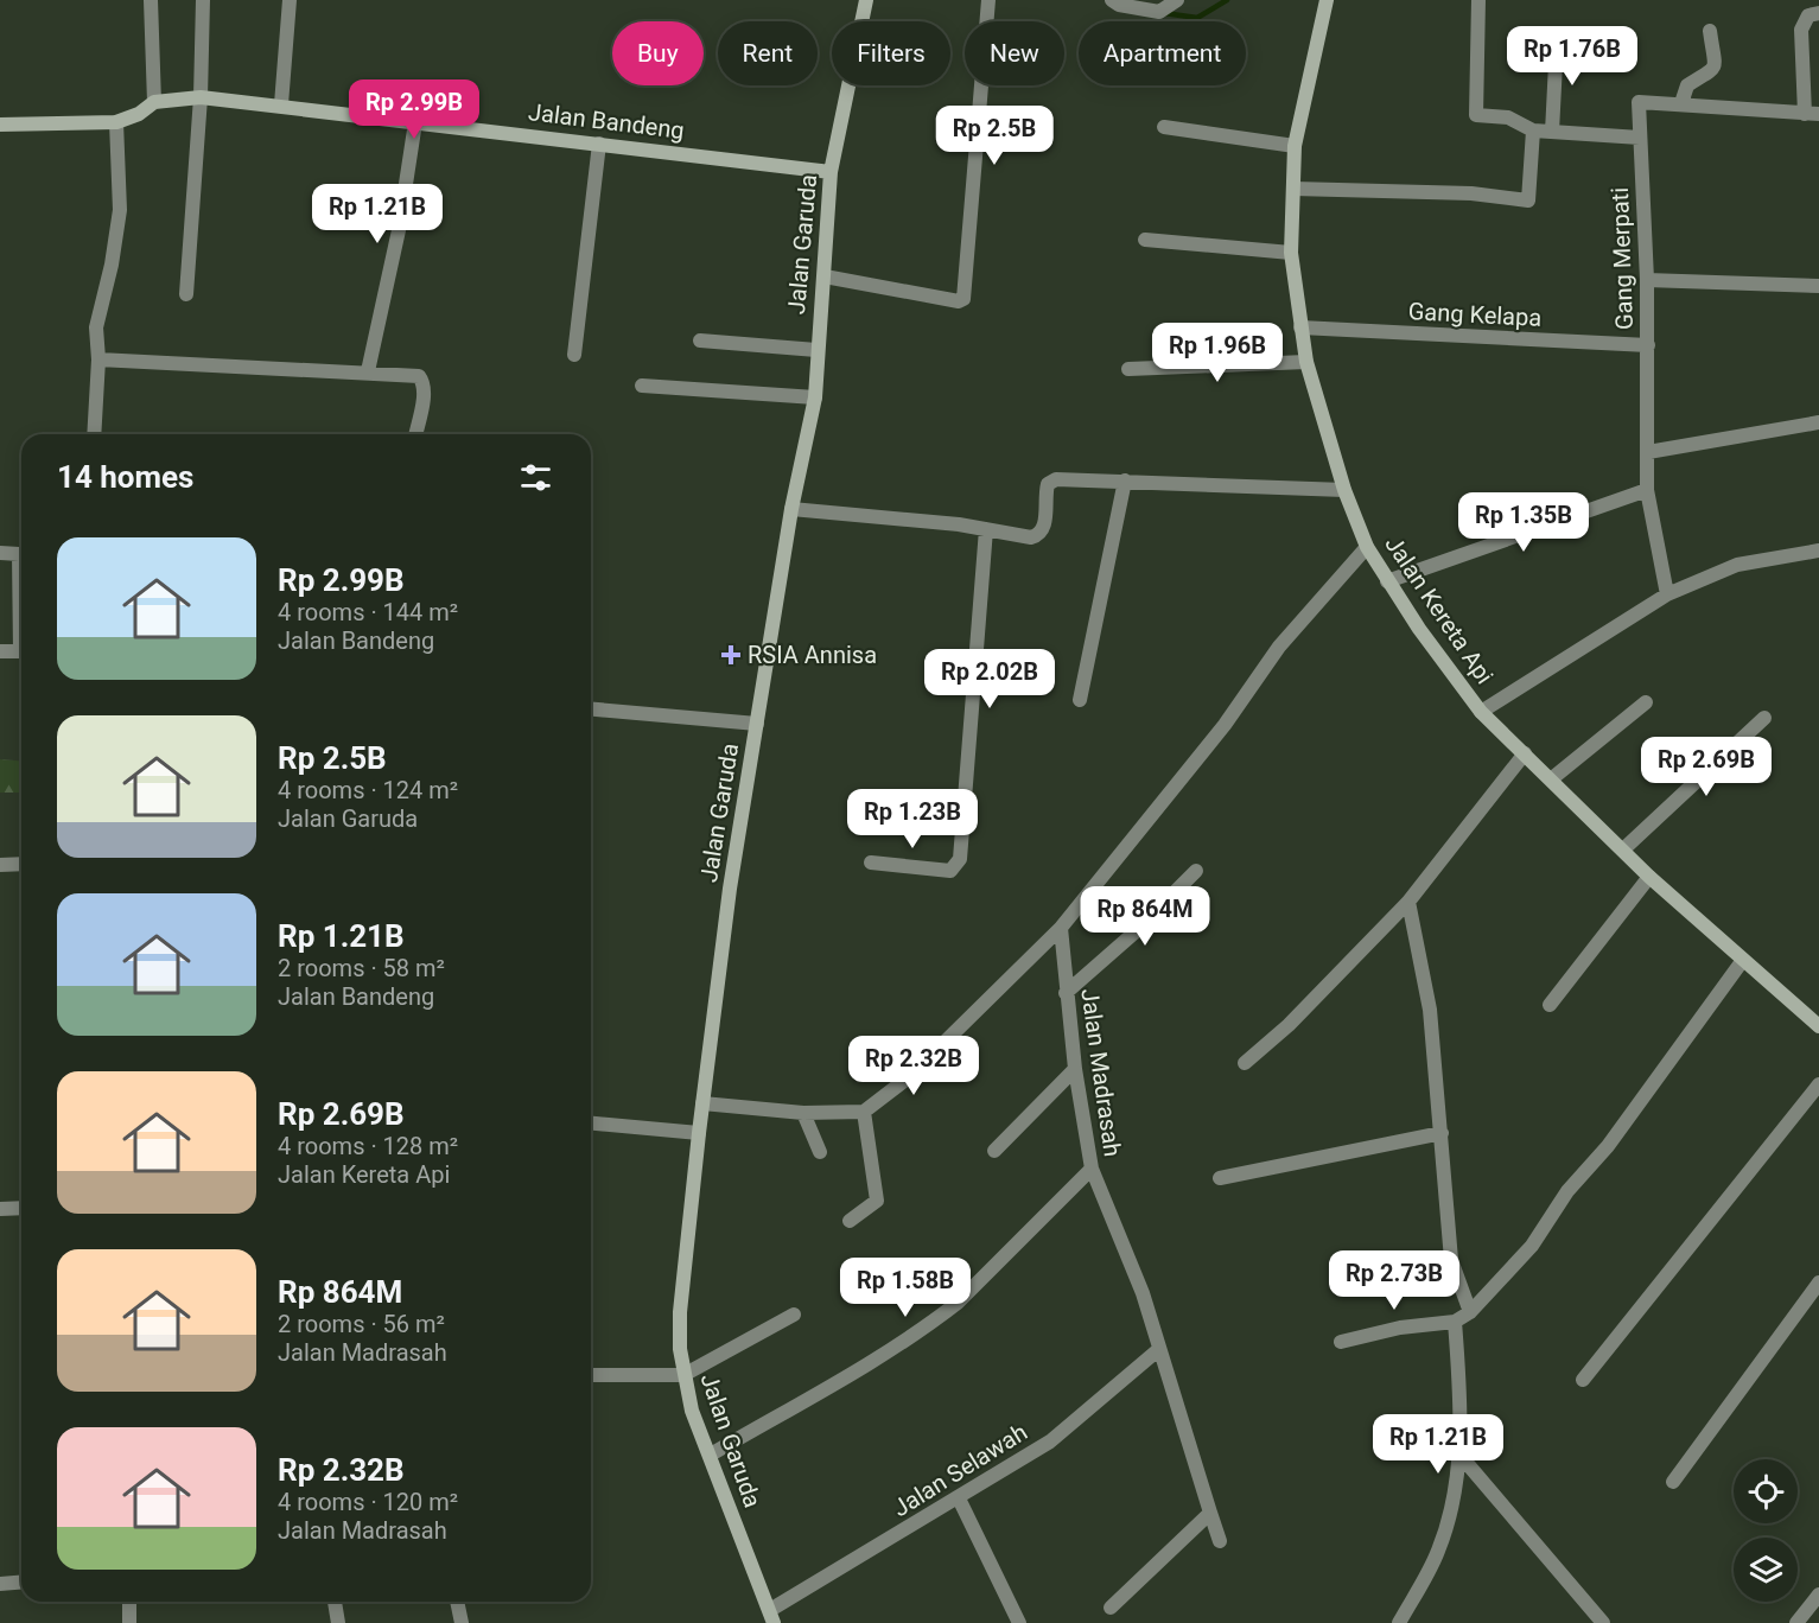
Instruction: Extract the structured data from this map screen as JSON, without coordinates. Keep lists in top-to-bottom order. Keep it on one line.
{"streets":{"street":["Jalan Bandeng","Jalan Garuda","Gang Merpati","Gang Kelapa","Jalan Kereta Api","Jalan Madrasah","Jalan Selawah"]},"crossings":[["Jalan Bandeng","Jalan Garuda"],["Jalan Garuda","Jalan Selawah"],["Gang Merpati","Gang Kelapa"],["Gang Kelapa","Jalan Kereta Api"],["Jalan Madrasah","Jalan Selawah"]],"places":{"health":["RSIA Annisa"]},"page":{"chip":["Buy","Rent","Filters","New","Apartment"],"price":["Rp 1.76B","Rp 2.99B","Rp 2.5B","Rp 1.21B","Rp 1.96B","Rp 1.35B","Rp 2.02B","Rp 2.69B","Rp 1.23B","Rp 864M","Rp 2.32B","Rp 2.73B","Rp 1.58B","Rp 1.21B"],"heading":"14 homes","list":[{"name":"Rp 2.99B","note":"4 rooms · 144 m² · Jalan Bandeng"},{"name":"Rp 2.5B","note":"4 rooms · 124 m² · Jalan Garuda"},{"name":"Rp 1.21B","note":"2 rooms · 58 m² · Jalan Bandeng"},{"name":"Rp 2.69B","note":"4 rooms · 128 m² · Jalan Kereta Api"},{"name":"Rp 864M","note":"2 rooms · 56 m² · Jalan Madrasah"},{"name":"Rp 2.32B","note":"4 rooms · 120 m² · Jalan Madrasah"}]}}
